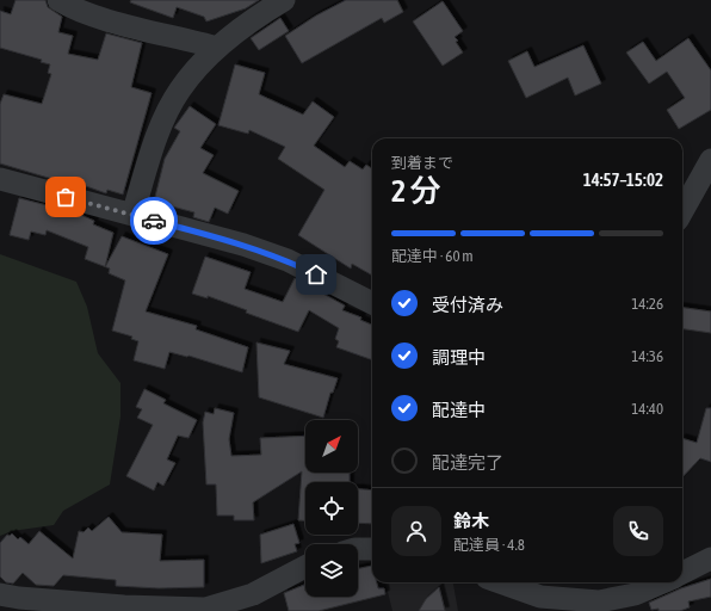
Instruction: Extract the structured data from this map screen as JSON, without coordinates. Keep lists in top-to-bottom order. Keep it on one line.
{"north":"top right","page":{"heading":["2 分","到着まで","14:57–15:02"],"panel":["鈴木","配達員 · 4.8"],"bar":"配達中 · 60 m","list":[["受付済み","14:26"],["調理中","14:36"],["配達中","14:40"],"配達完了"]}}
